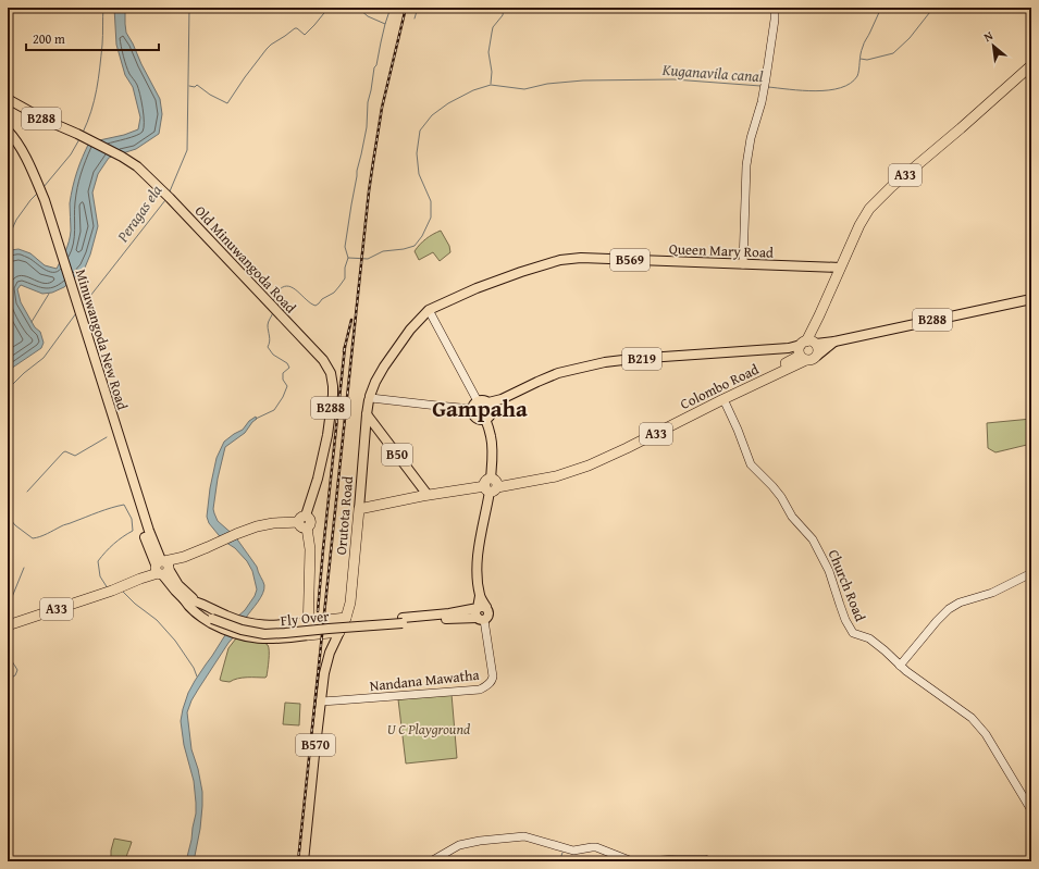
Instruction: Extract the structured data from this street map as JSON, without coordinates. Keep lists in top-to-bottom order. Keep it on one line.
{"streets":{"highway":["A33","Colombo Road","Orutota Road"],"main road":["B288","Queen Mary Road","Old Minuwangoda Road","B569","Minuwangoda New Road","B219","B50","Fly Over","B570"],"street":["Church Road","Nandana Mawatha"]},"crossings":[["B288","A33"],["B288","B219"],["B288","Colombo Road"],["A33","Queen Mary Road"],["A33","Old Minuwangoda Road"],["A33","Minuwangoda New Road"],["A33","B219"],["A33","Colombo Road"],["Queen Mary Road","B569"],["B569","Orutota Road"],["B219","Colombo Road"],["Colombo Road","B50"],["Colombo Road","Orutota Road"],["Colombo Road","Church Road"],["B50","Orutota Road"],["Orutota Road","B570"],["Nandana Mawatha","B570"]],"districts":["Gampaha"],"water":["Kuganavila canal","Peragas ela"],"parks":["U C Playground"],"scale_bar":"200 m","north":"top left"}
